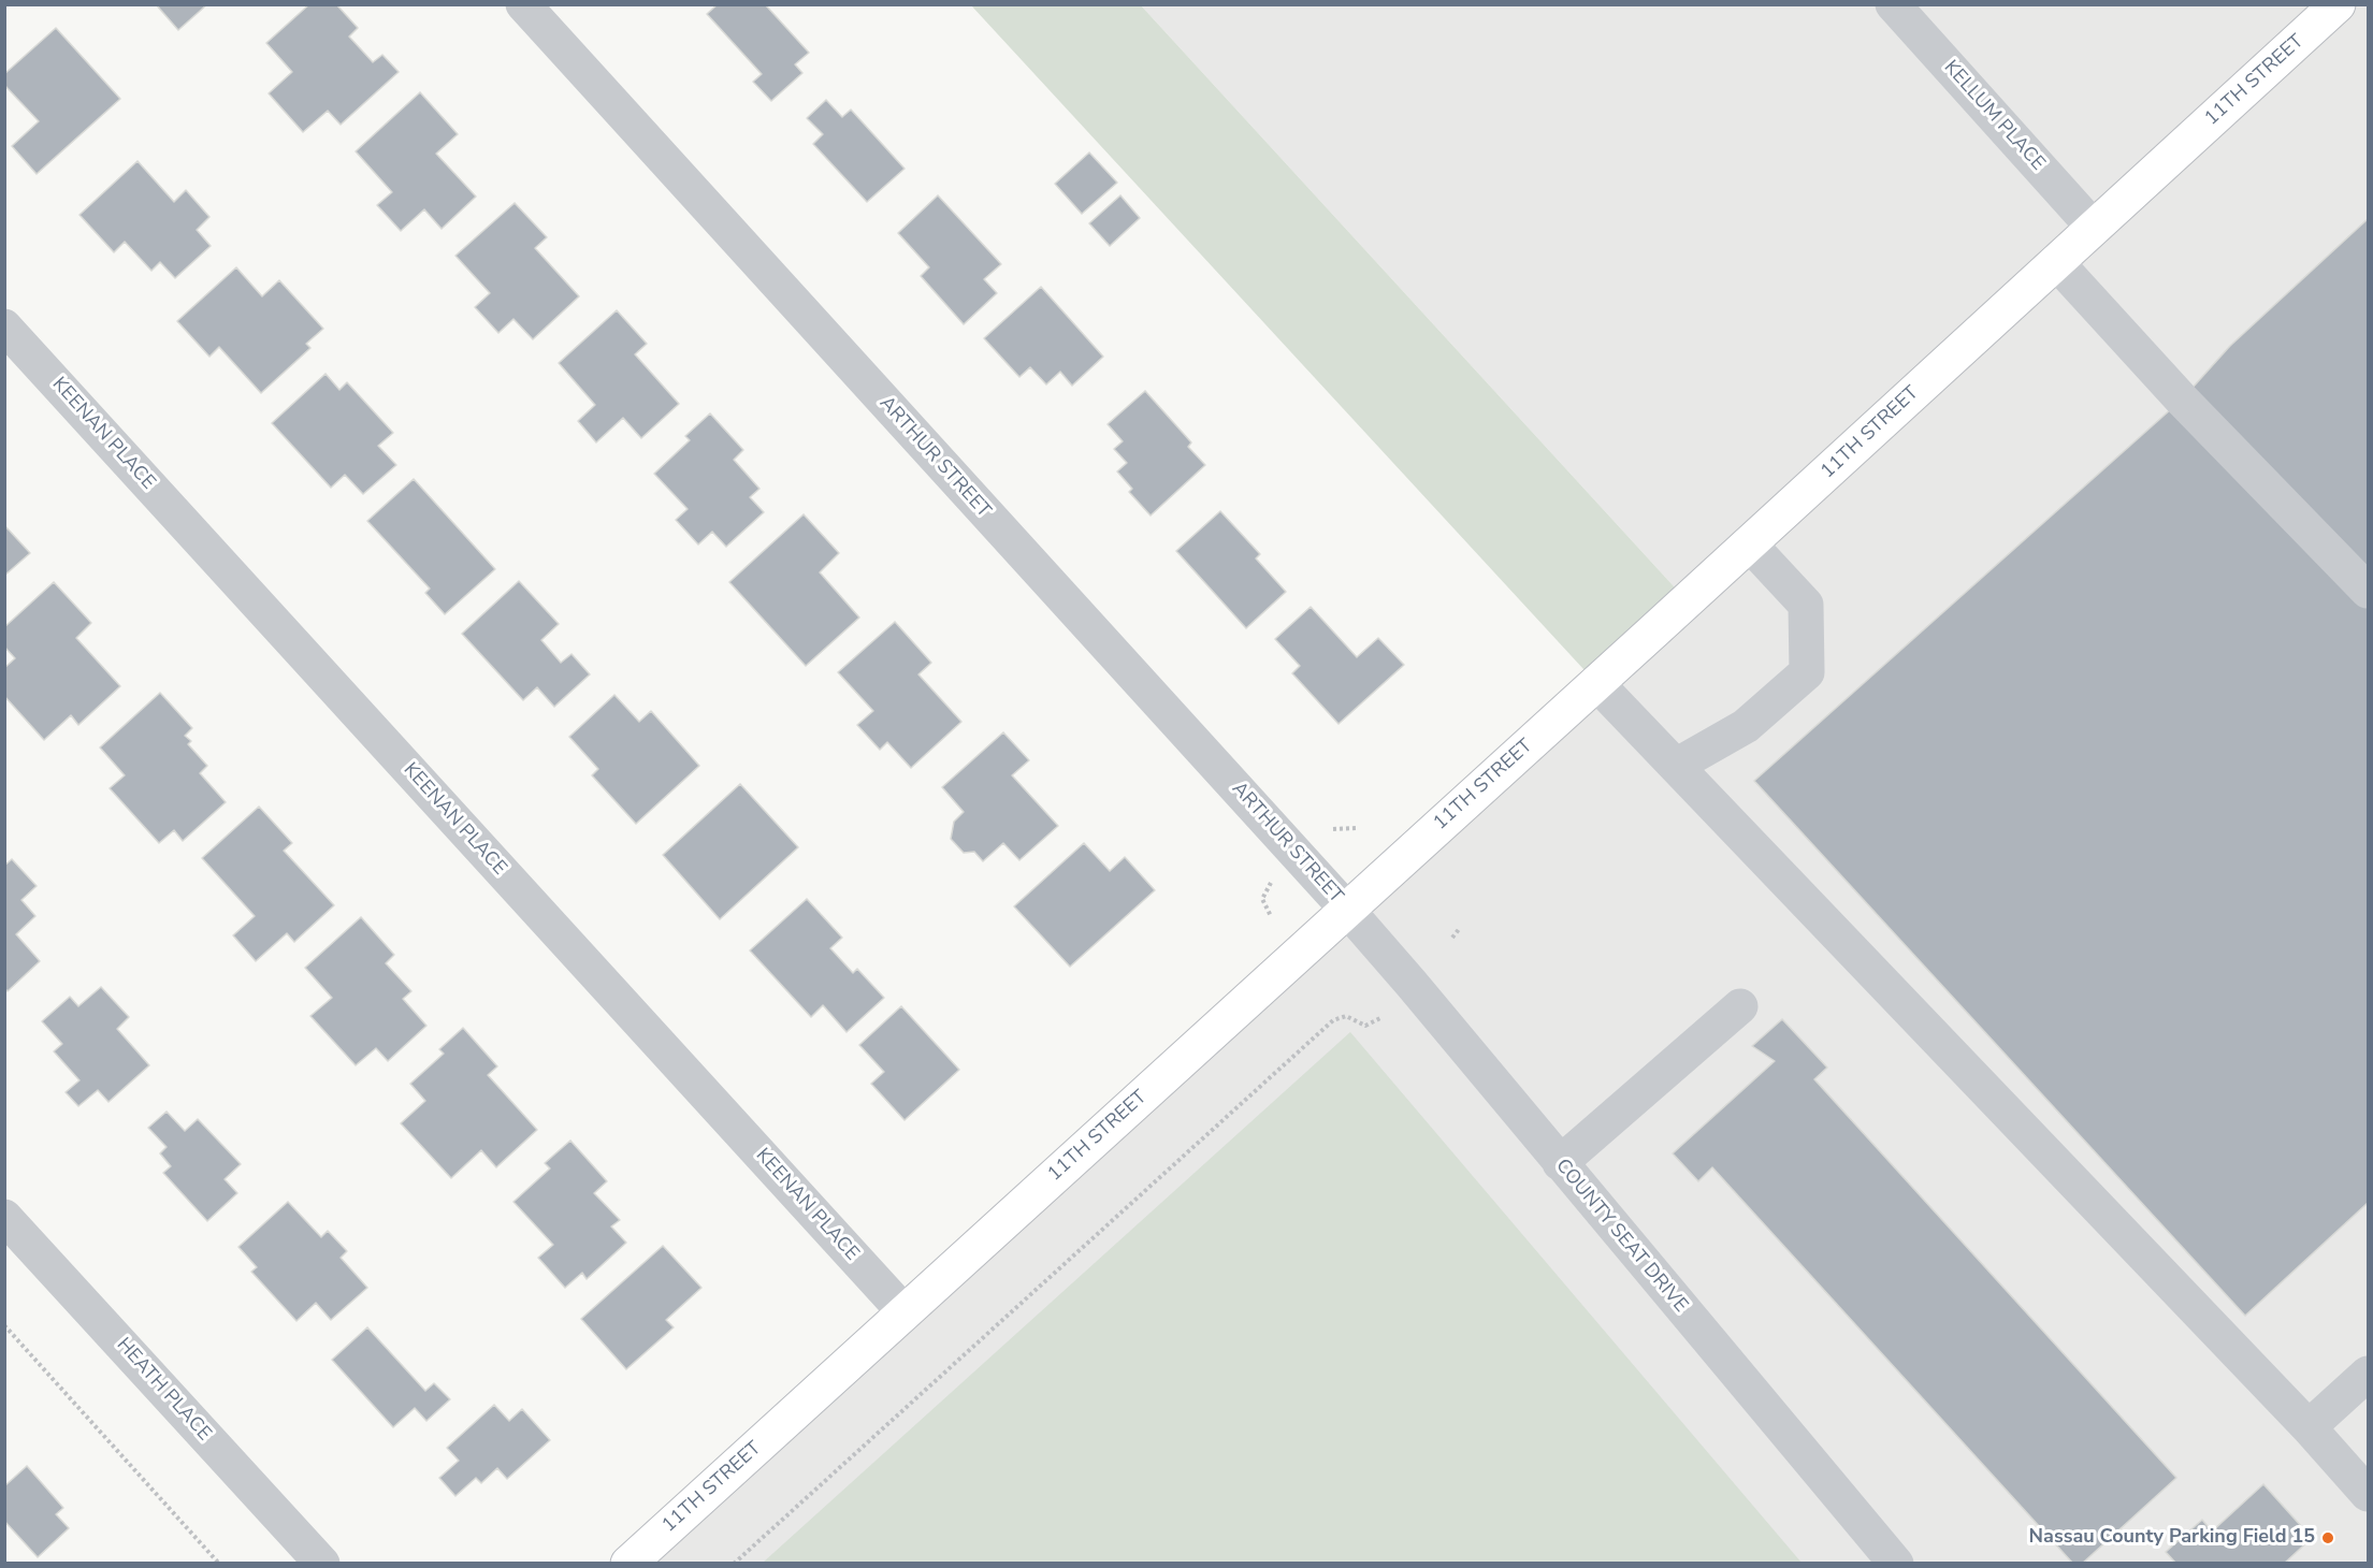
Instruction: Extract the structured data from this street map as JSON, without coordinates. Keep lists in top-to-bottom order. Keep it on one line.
{"streets":{"main road":["11TH STREET"],"street":["KELLUM PLACE","KEENAN PLACE","ARTHUR STREET","COUNTY SEAT DRIVE","HEATH PLACE"]},"crossings":[["11TH STREET","KELLUM PLACE"],["11TH STREET","KEENAN PLACE"],["11TH STREET","ARTHUR STREET"],["11TH STREET","COUNTY SEAT DRIVE"],["ARTHUR STREET","COUNTY SEAT DRIVE"]],"places":["Nassau County Parking Field 15"]}
